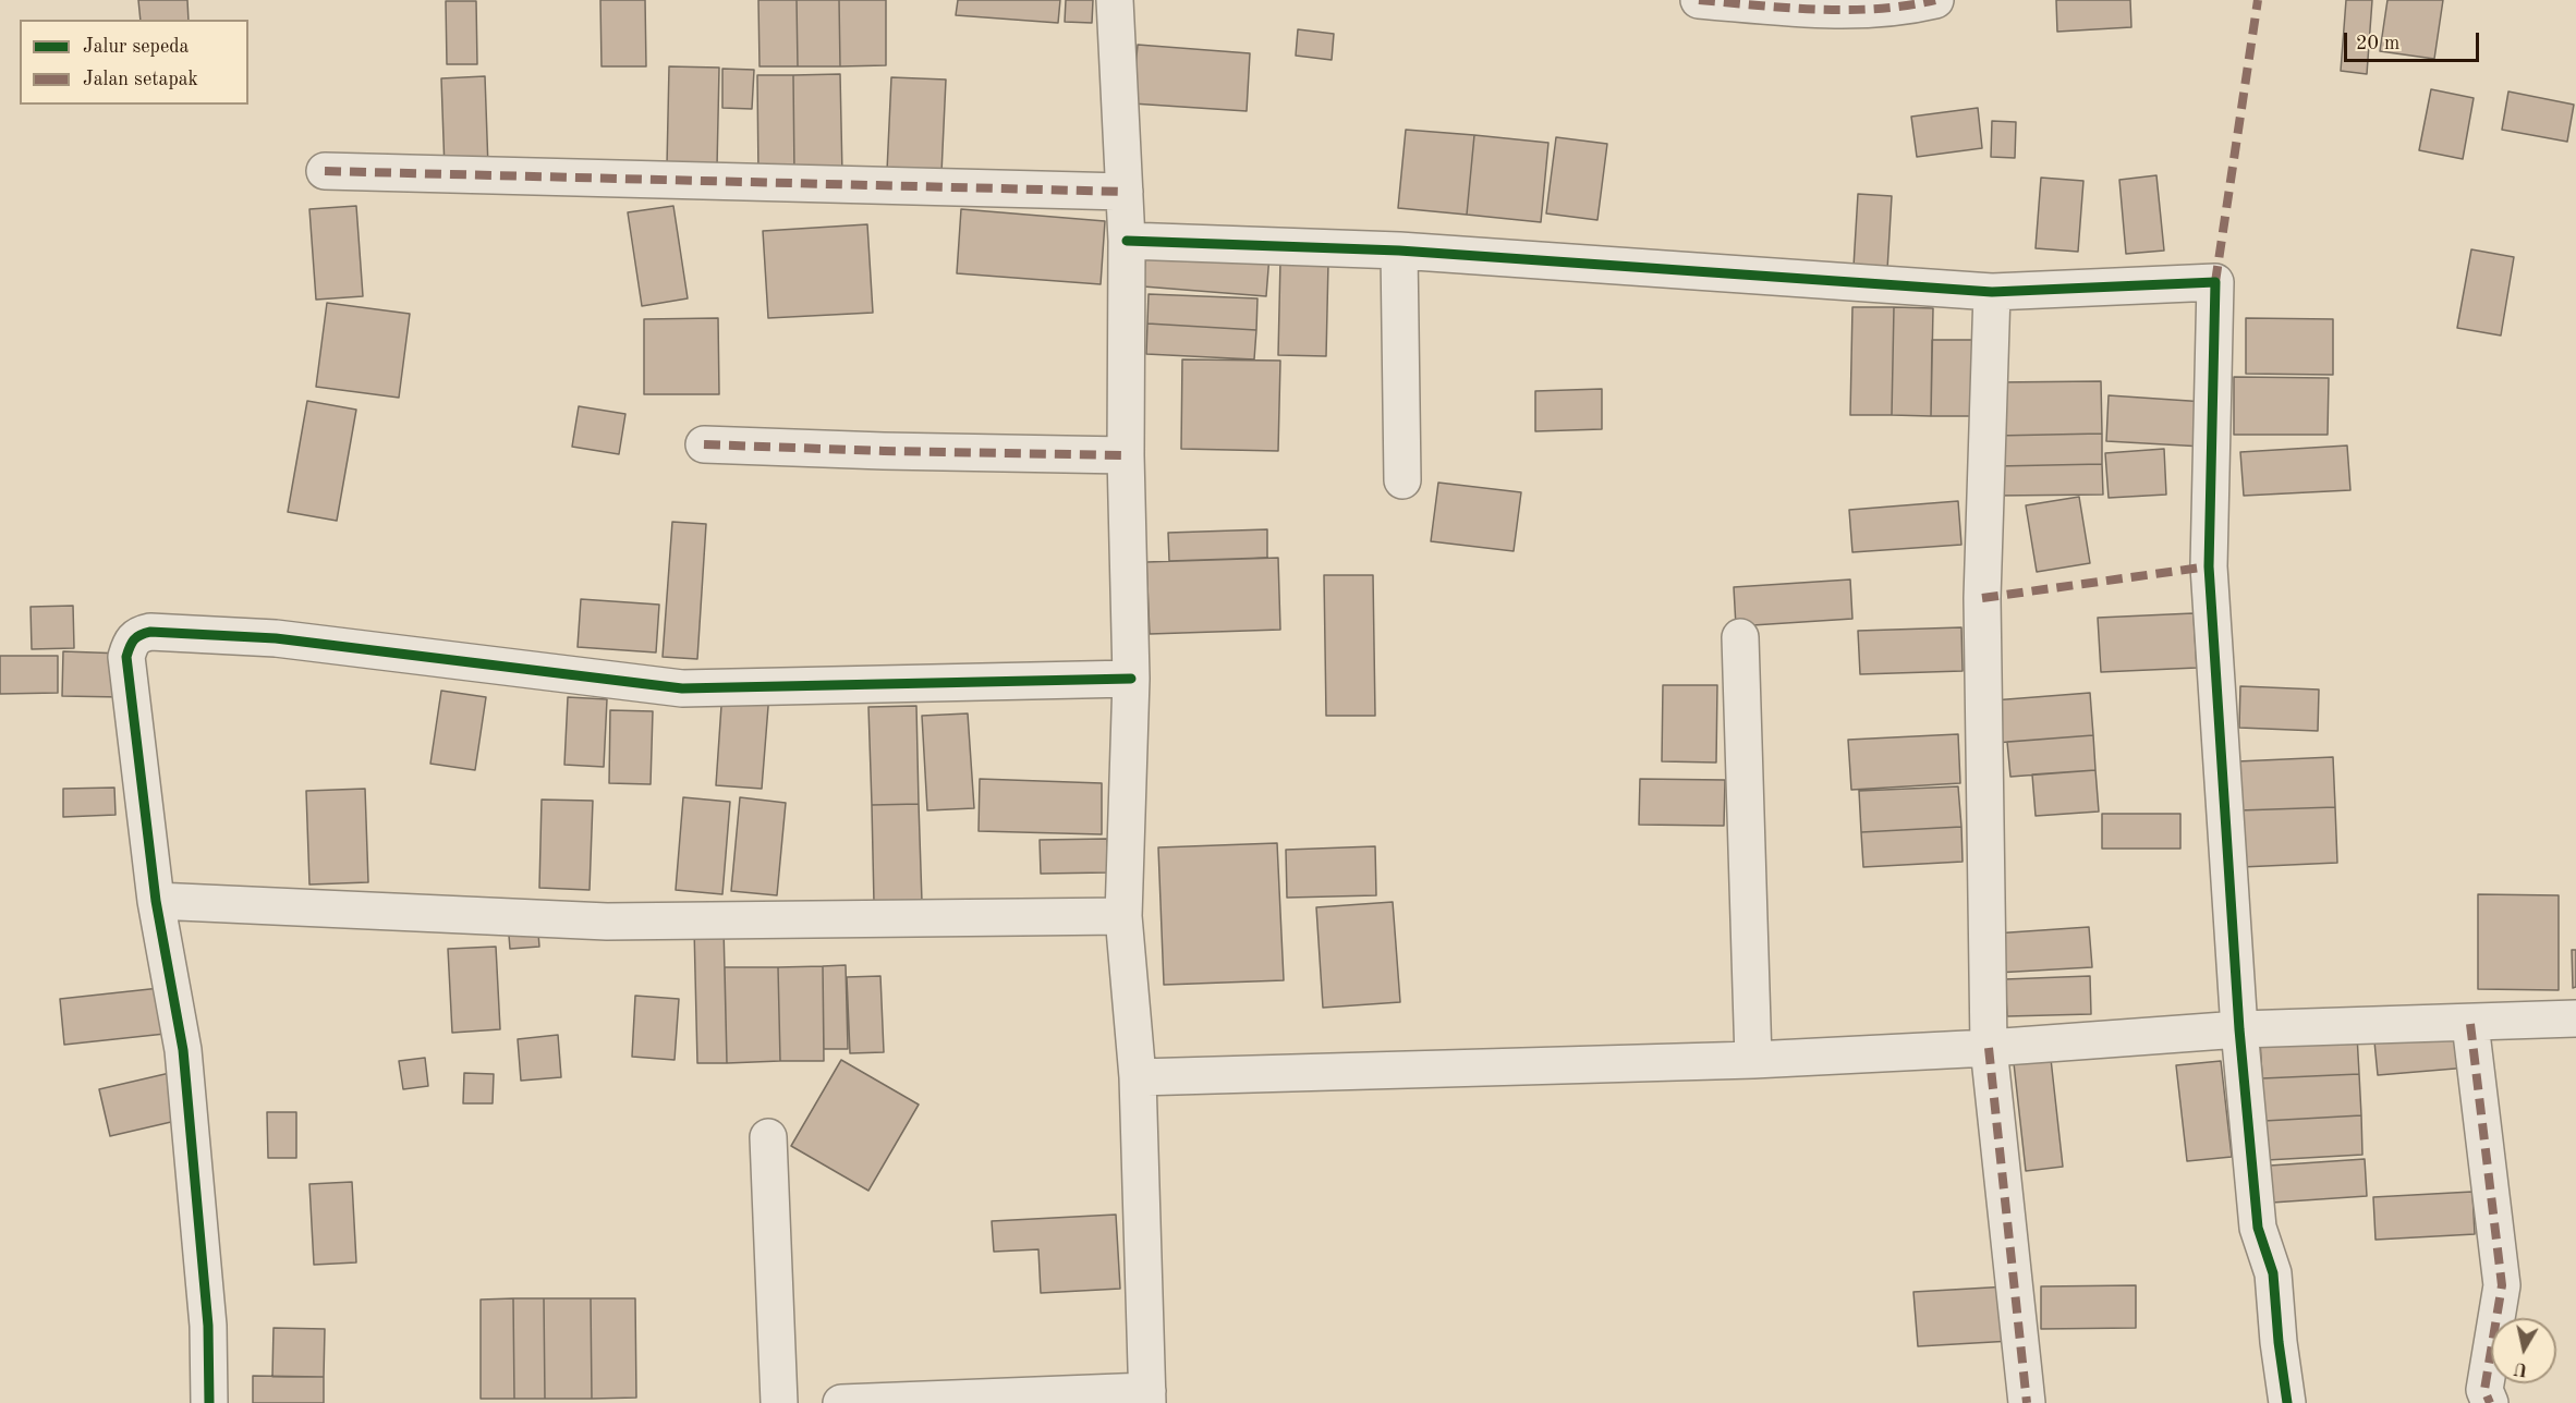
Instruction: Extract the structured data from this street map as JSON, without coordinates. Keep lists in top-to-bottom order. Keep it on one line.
{"legend":["Jalur sepeda","Jalan setapak"],"scale_bar":"20 m","north":"bottom"}
